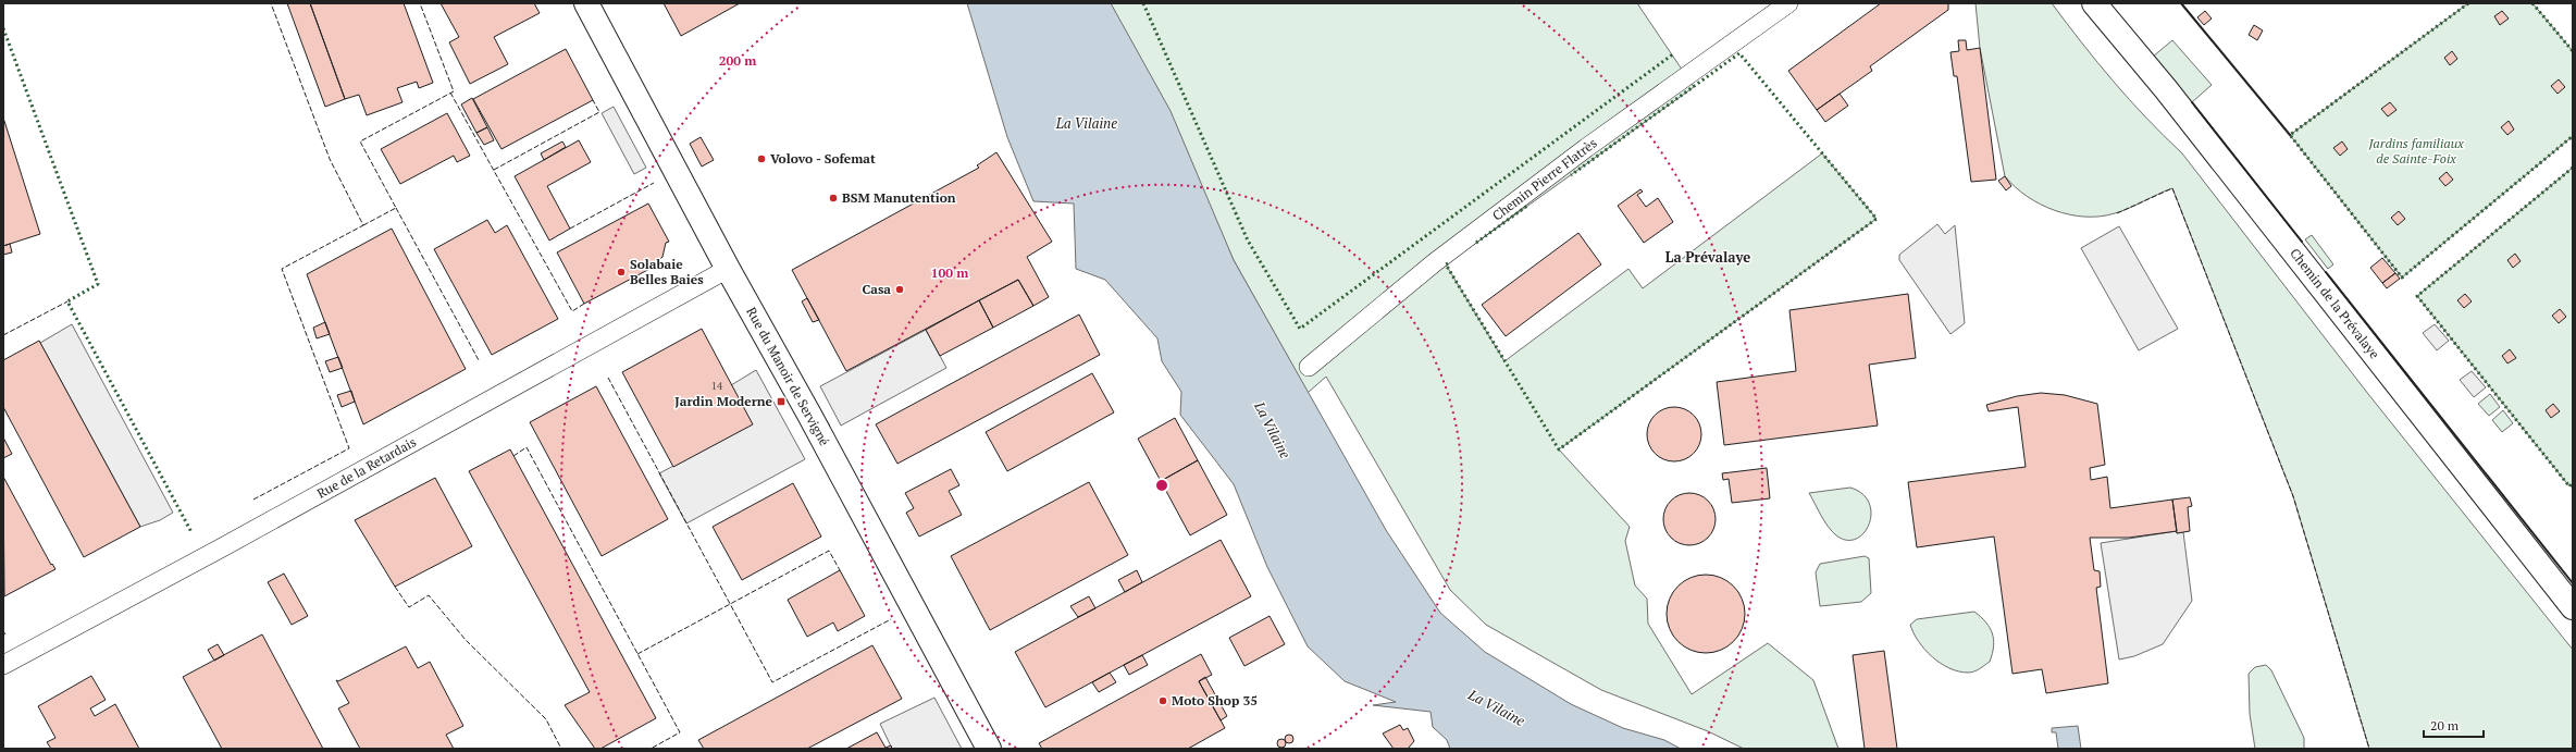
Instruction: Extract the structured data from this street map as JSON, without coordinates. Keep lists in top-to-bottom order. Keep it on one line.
{"streets":{"street":["Chemin Pierre Flatrès","Chemin de la Prévalaye","Rue du Manoir de Servigné","Rue de la Retardais"]},"crossings":[["Rue du Manoir de Servigné","Rue de la Retardais"]],"districts":["La Prévalaye"],"water":["La Vilaine"],"parks":["Jardins familiaux de Sainte-Foix"],"places":{"other":["Volovo - Sofemat","BSM Manutention","Solabaie Belles Baies","Casa","Moto Shop 35"],"transit":["Jardin Moderne"]},"house_numbers":["14"],"scale_bar":"20 m","rings":["200 m","100 m"]}
